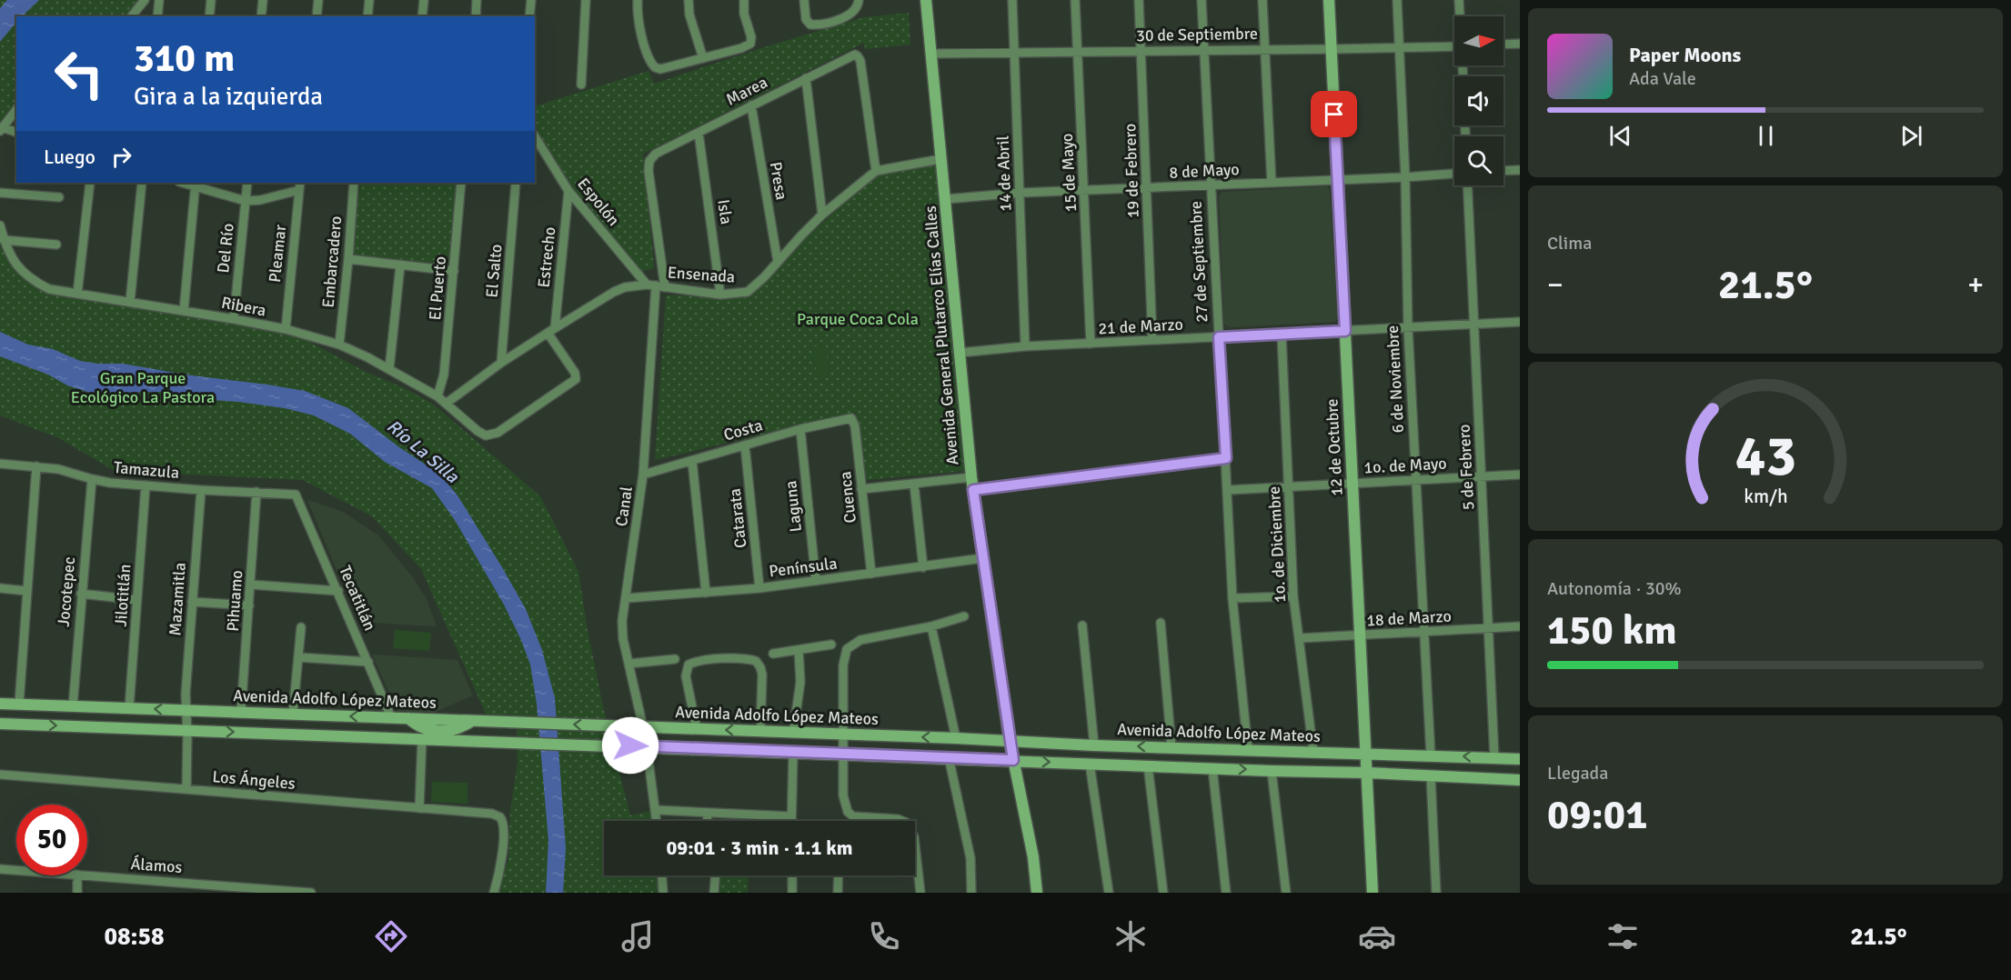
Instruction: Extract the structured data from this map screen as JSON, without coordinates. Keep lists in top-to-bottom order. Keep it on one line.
{"streets":{"main road":["Avenida General Plutarco Elías Calles","12 de Octubre","Avenida Adolfo López Mateos"],"street":["30 de Septiembre","Marea","19 de Febrero","8 de Mayo","15 de Mayo","14 de Abril","Presa","Espolón","Isla","Del Río","Pleamar","Estrecho","Embarcadero","27 de Septiembre","El Salto","Ensenada","El Puerto","Ribera","21 de Marzo","6 de Noviembre","Costa","1o. de Mayo","5 de Febrero","Tamazula","Cuenca","Canal","Laguna","Catarata","1o. de Diciembre","Península","Jocotepec","Jilotitlán","Tecatitlán","Mazamitla","Pihuamo","18 de Marzo","Los Ángeles","Álamos"]},"crossings":[["30 de Septiembre","19 de Febrero"],["30 de Septiembre","15 de Mayo"],["30 de Septiembre","14 de Abril"],["30 de Septiembre","27 de Septiembre"],["30 de Septiembre","Avenida General Plutarco Elías Calles"],["30 de Septiembre","6 de Noviembre"],["30 de Septiembre","12 de Octubre"],["Marea","Presa"],["Marea","Isla"],["Marea","Ensenada"],["Marea","Canal"],["19 de Febrero","8 de Mayo"],["19 de Febrero","21 de Marzo"],["8 de Mayo","15 de Mayo"],["8 de Mayo","14 de Abril"],["8 de Mayo","27 de Septiembre"],["8 de Mayo","Avenida General Plutarco Elías Calles"],["8 de Mayo","6 de Noviembre"],["8 de Mayo","12 de Octubre"],["15 de Mayo","21 de Marzo"],["14 de Abril","21 de Marzo"],["Presa","Ensenada"],["Espolón","Estrecho"],["Espolón","Ensenada"],["Espolón","Canal"],["Isla","Ensenada"],["Del Río","Ribera"],["Pleamar","Ribera"],["Estrecho","Ensenada"],["Estrecho","Ribera"],["Embarcadero","Ribera"],["27 de Septiembre","21 de Marzo"],["27 de Septiembre","1o. de Mayo"],["27 de Septiembre","Avenida Adolfo López Mateos"],["El Salto","Ensenada"],["Ensenada","Ribera"],["Ensenada","Avenida General Plutarco Elías Calles"],["Ensenada","Canal"],["El Puerto","Ribera"],["21 de Marzo","Avenida General Plutarco Elías Calles"],["21 de Marzo","6 de Noviembre"],["21 de Marzo","12 de Octubre"],["21 de Marzo","5 de Febrero"],["21 de Marzo","1o. de Diciembre"],["Avenida General Plutarco Elías Calles","Península"],["Avenida General Plutarco Elías Calles","Avenida Adolfo López Mateos"],["6 de Noviembre","1o. de Mayo"],["6 de Noviembre","18 de Marzo"],["6 de Noviembre","Avenida Adolfo López Mateos"],["Costa","Cuenca"],["Costa","Canal"],["Costa","Laguna"],["Costa","Catarata"],["12 de Octubre","1o. de Mayo"],["12 de Octubre","18 de Marzo"],["12 de Octubre","Avenida Adolfo López Mateos"],["1o. de Mayo","5 de Febrero"],["1o. de Mayo","1o. de Diciembre"],["5 de Febrero","18 de Marzo"],["5 de Febrero","Avenida Adolfo López Mateos"],["Tamazula","Jocotepec"],["Tamazula","Jilotitlán"],["Tamazula","Tecatitlán"],["Tamazula","Mazamitla"],["Tamazula","Pihuamo"],["Cuenca","Península"],["Canal","Península"],["Canal","Avenida Adolfo López Mateos"],["Laguna","Península"],["Catarata","Península"],["1o. de Diciembre","18 de Marzo"],["1o. de Diciembre","Avenida Adolfo López Mateos"],["Jocotepec","Avenida Adolfo López Mateos"],["Jilotitlán","Avenida Adolfo López Mateos"],["Tecatitlán","Avenida Adolfo López Mateos"],["Mazamitla","Avenida Adolfo López Mateos"],["Mazamitla","Los Ángeles"],["Pihuamo","Avenida Adolfo López Mateos"]],"water":["Río La Silla"],"parks":["Parque Coca Cola","Gran Parque Ecológico La Pastora"],"north":"right","page":{"turn":["310 m","Gira a la izquierda"],"song":["Paper Moons","Ada Vale"],"then":"Luego","tile":["Clima",["Autonomía · 30%","150 km"],["Llegada","09:01"]],"heat":["−","21.5°","+"],"limit":"50","trip":"09:01 · 3 min · 1.1 km","tabs":["08:58","21.5°"],"gauge":["43","km/h"]}}
